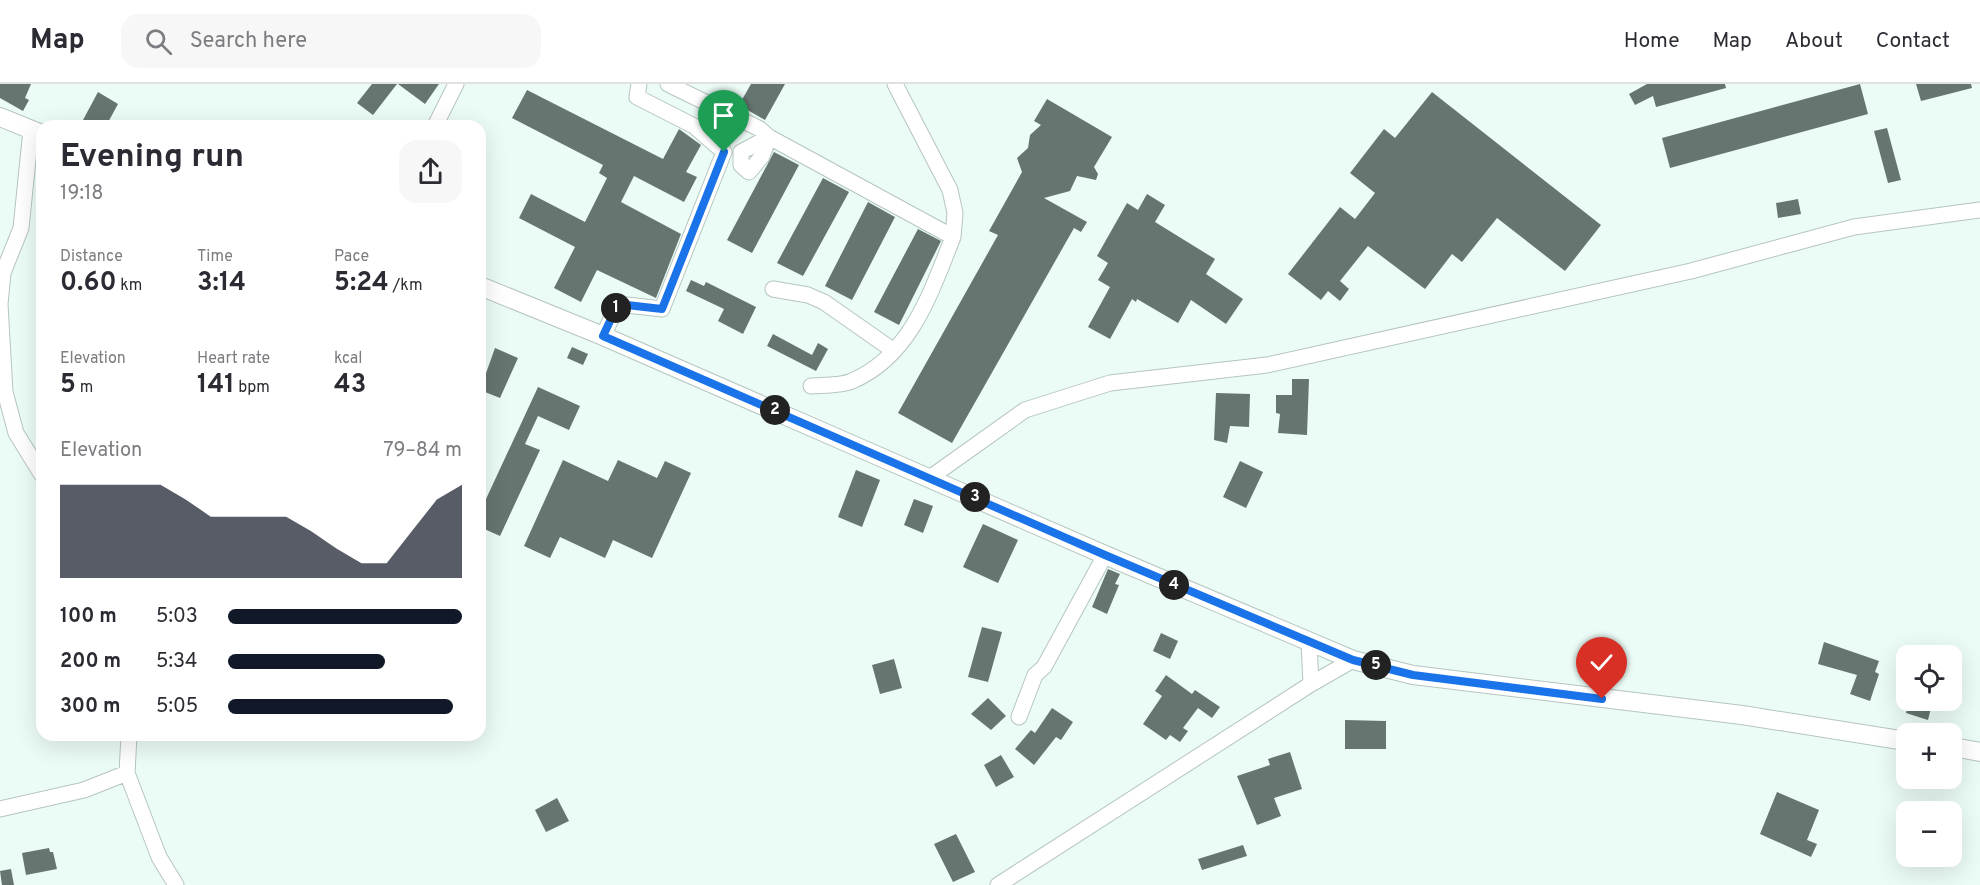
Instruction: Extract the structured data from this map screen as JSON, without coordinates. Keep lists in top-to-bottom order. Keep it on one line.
{"page":{"header":"Map","search":"Search here","nav":["Home","Map","About","Contact"],"heading":["Evening run","19:18"],"stats":[["Distance","0.60 km"],["Time","3:14"],["Pace","5:24 /km"],["Elevation","5 m"],["Heart rate","141 bpm"],["kcal","43"]],"pins":["1","2","3","4","5"],"chart":["Elevation","79–84 m"],"list":[{"name":"100 m","note":"5:03"},{"name":"200 m","note":"5:34"},{"name":"300 m","note":"5:05"}],"map_buttons":["+","−"]}}
